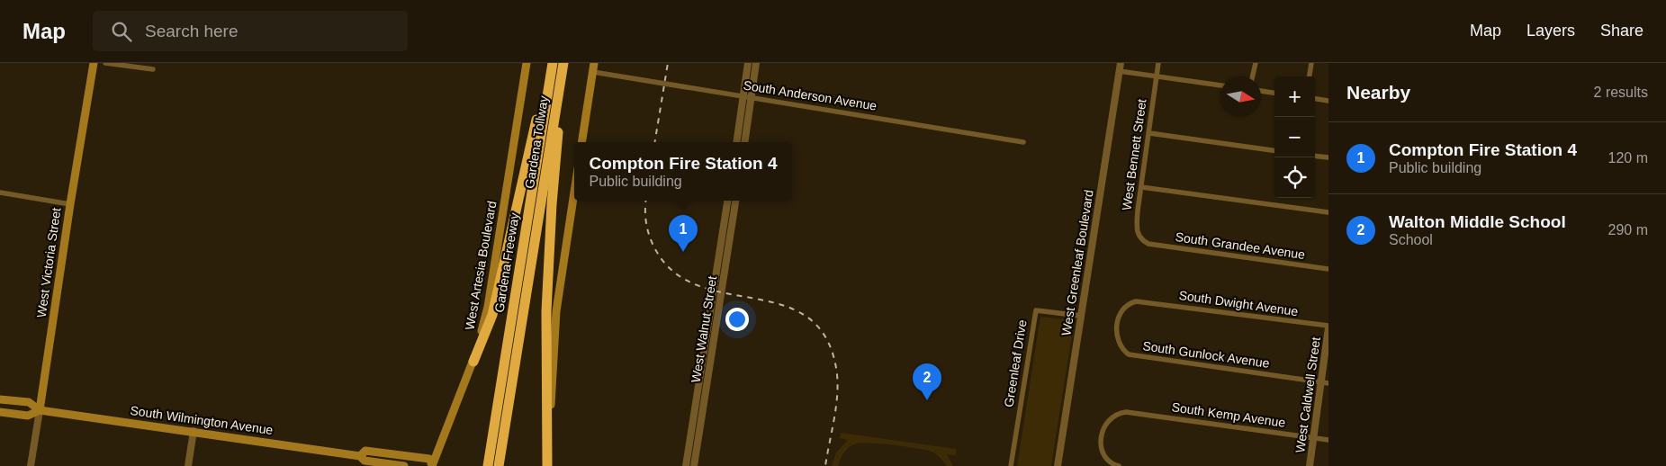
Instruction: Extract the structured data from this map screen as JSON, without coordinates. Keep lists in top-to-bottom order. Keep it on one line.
{"streets":{"highway":["Gardena Tollway","Gardena Freeway"],"main road":["West Victoria Street","West Artesia Boulevard","South Wilmington Avenue"],"street":["South Anderson Avenue","West Bennett Street","South Grandee Avenue","West Greenleaf Boulevard","South Dwight Avenue","West Walnut Street","South Gunlock Avenue","Greenleaf Drive","West Caldwell Street","South Kemp Avenue"]},"crossings":[["West Bennett Street","South Grandee Avenue"],["West Victoria Street","South Wilmington Avenue"],["West Greenleaf Boulevard","Greenleaf Drive"],["West Artesia Boulevard","South Wilmington Avenue"],["South Dwight Avenue","South Gunlock Avenue"],["South Dwight Avenue","West Caldwell Street"],["South Gunlock Avenue","West Caldwell Street"],["West Caldwell Street","South Kemp Avenue"]],"north":"right","page":{"header":"Map","search":"Search here","nav":["Map","Layers","Share"],"heading":["Nearby","2 results"],"map_buttons":["+","−"],"list":[{"mark":"1","name":"Compton Fire Station 4","note":"Public building","value":"120 m"},{"mark":"2","name":"Walton Middle School","note":"School","value":"290 m"}],"popup":["Compton Fire Station 4","Public building"],"pins":["1","2"]}}
